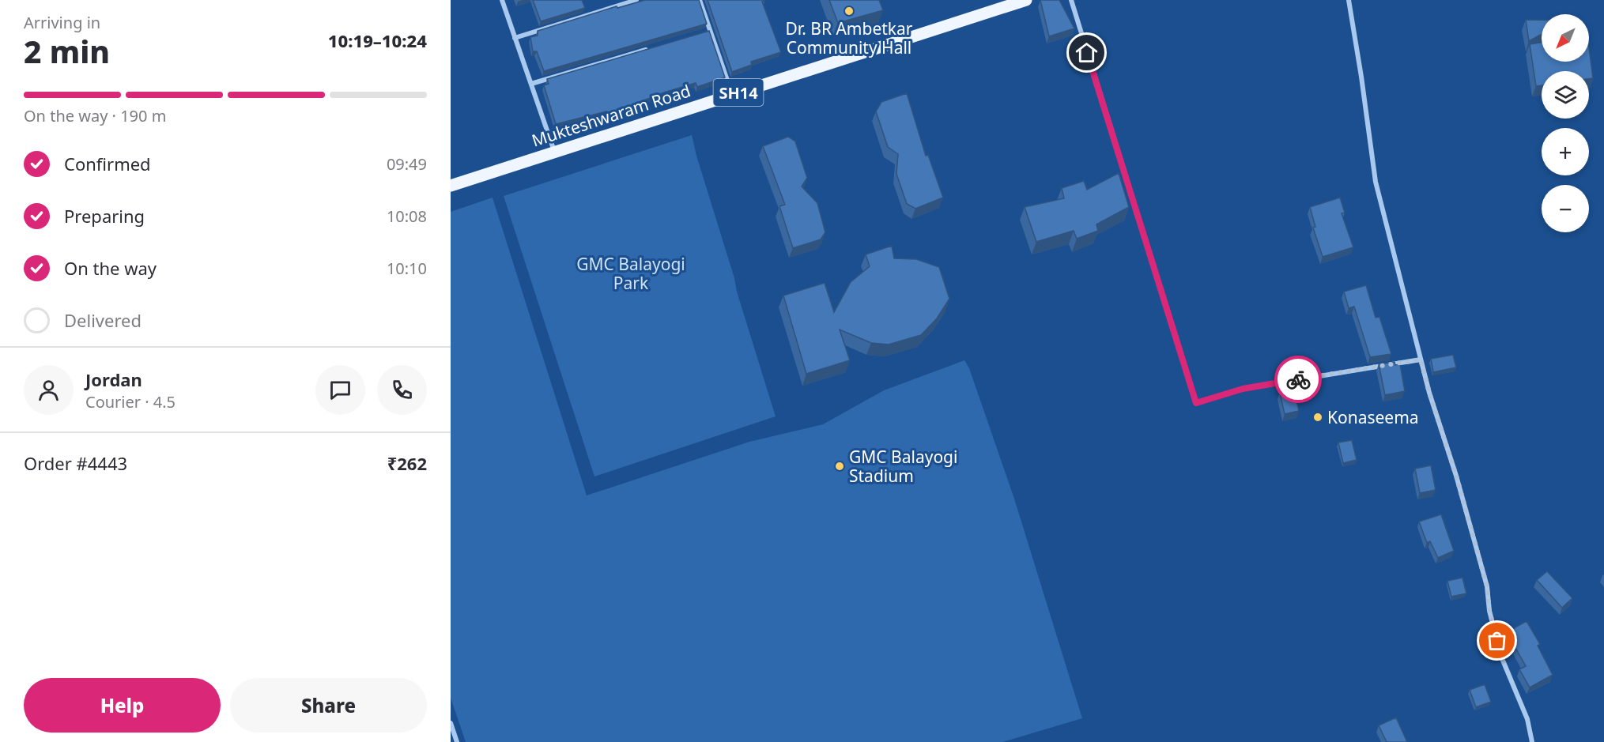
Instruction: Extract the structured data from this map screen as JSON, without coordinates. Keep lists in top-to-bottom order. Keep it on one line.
{"streets":{"main road":["SH14","Mukteshwaram Road"]},"parks":["GMC Balayogi Park"],"places":["Dr. BR Ambetkar Community Hall","Konaseema","GMC Balayogi Stadium"],"north":"bottom left","page":{"heading":["2 min","Arriving in","10:19–10:24"],"panel":["Jordan","Courier · 4.5","Order #4443","₹262"],"map_buttons":["+","−"],"bar":"On the way · 190 m","list":[["Confirmed","09:49"],["Preparing","10:08"],["On the way","10:10"],"Delivered"],"buttons":["Help","Share"]}}
